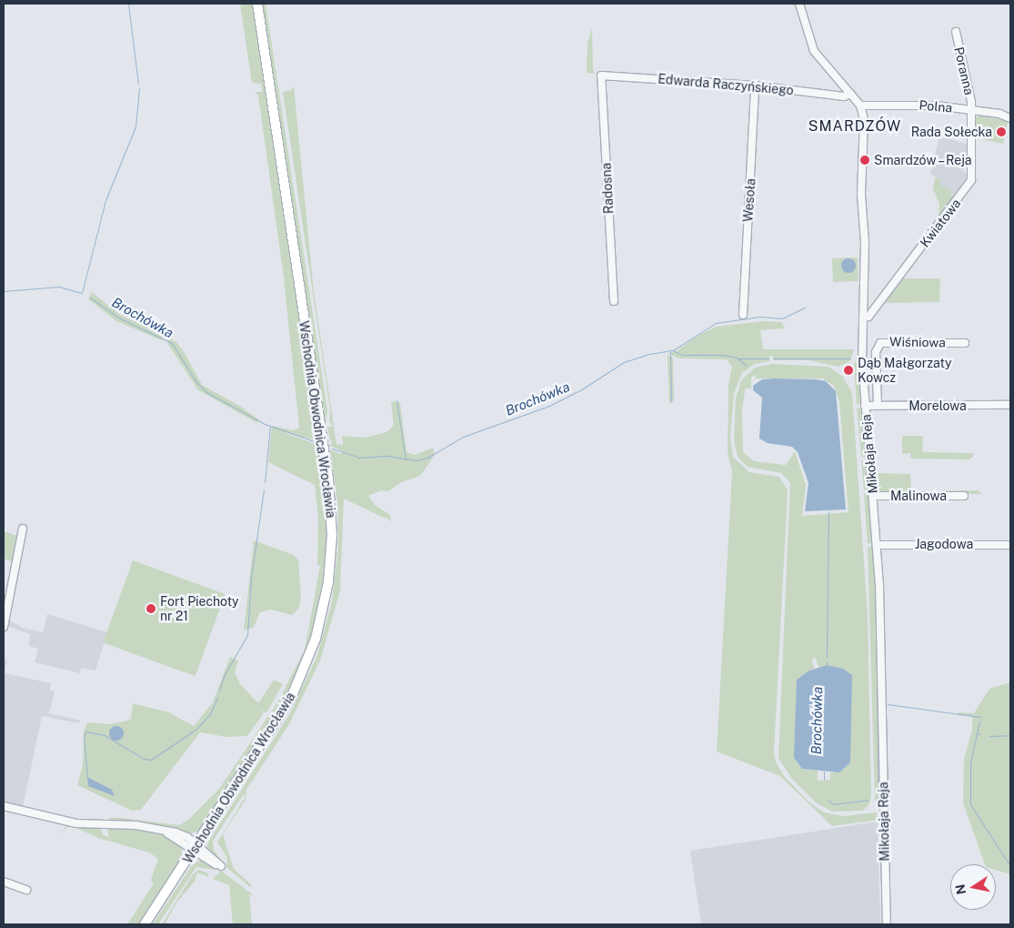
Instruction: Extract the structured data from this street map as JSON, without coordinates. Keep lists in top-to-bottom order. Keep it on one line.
{"streets":{"main road":["Wschodnia Obwodnica Wrocławia"],"street":["Poranna","Edwarda Raczyńskiego","Polna","Radosna","Wesoła","Kwiatowa","Wiśniowa","Morelowa","Mikołaja Reja","Malinowa","Jagodowa"]},"crossings":[["Poranna","Polna"],["Poranna","Kwiatowa"],["Edwarda Raczyńskiego","Radosna"],["Edwarda Raczyńskiego","Wesoła"],["Polna","Kwiatowa"],["Polna","Mikołaja Reja"],["Kwiatowa","Mikołaja Reja"],["Wiśniowa","Morelowa"],["Morelowa","Mikołaja Reja"],["Mikołaja Reja","Malinowa"],["Mikołaja Reja","Jagodowa"]],"districts":["SMARDZÓW"],"water":["Brochówka"],"places":["Rada Sołecka","Smardzów – Reja","Dąb Małgorzaty Kowcz","Fort Piechoty nr 21"],"north":"left"}
